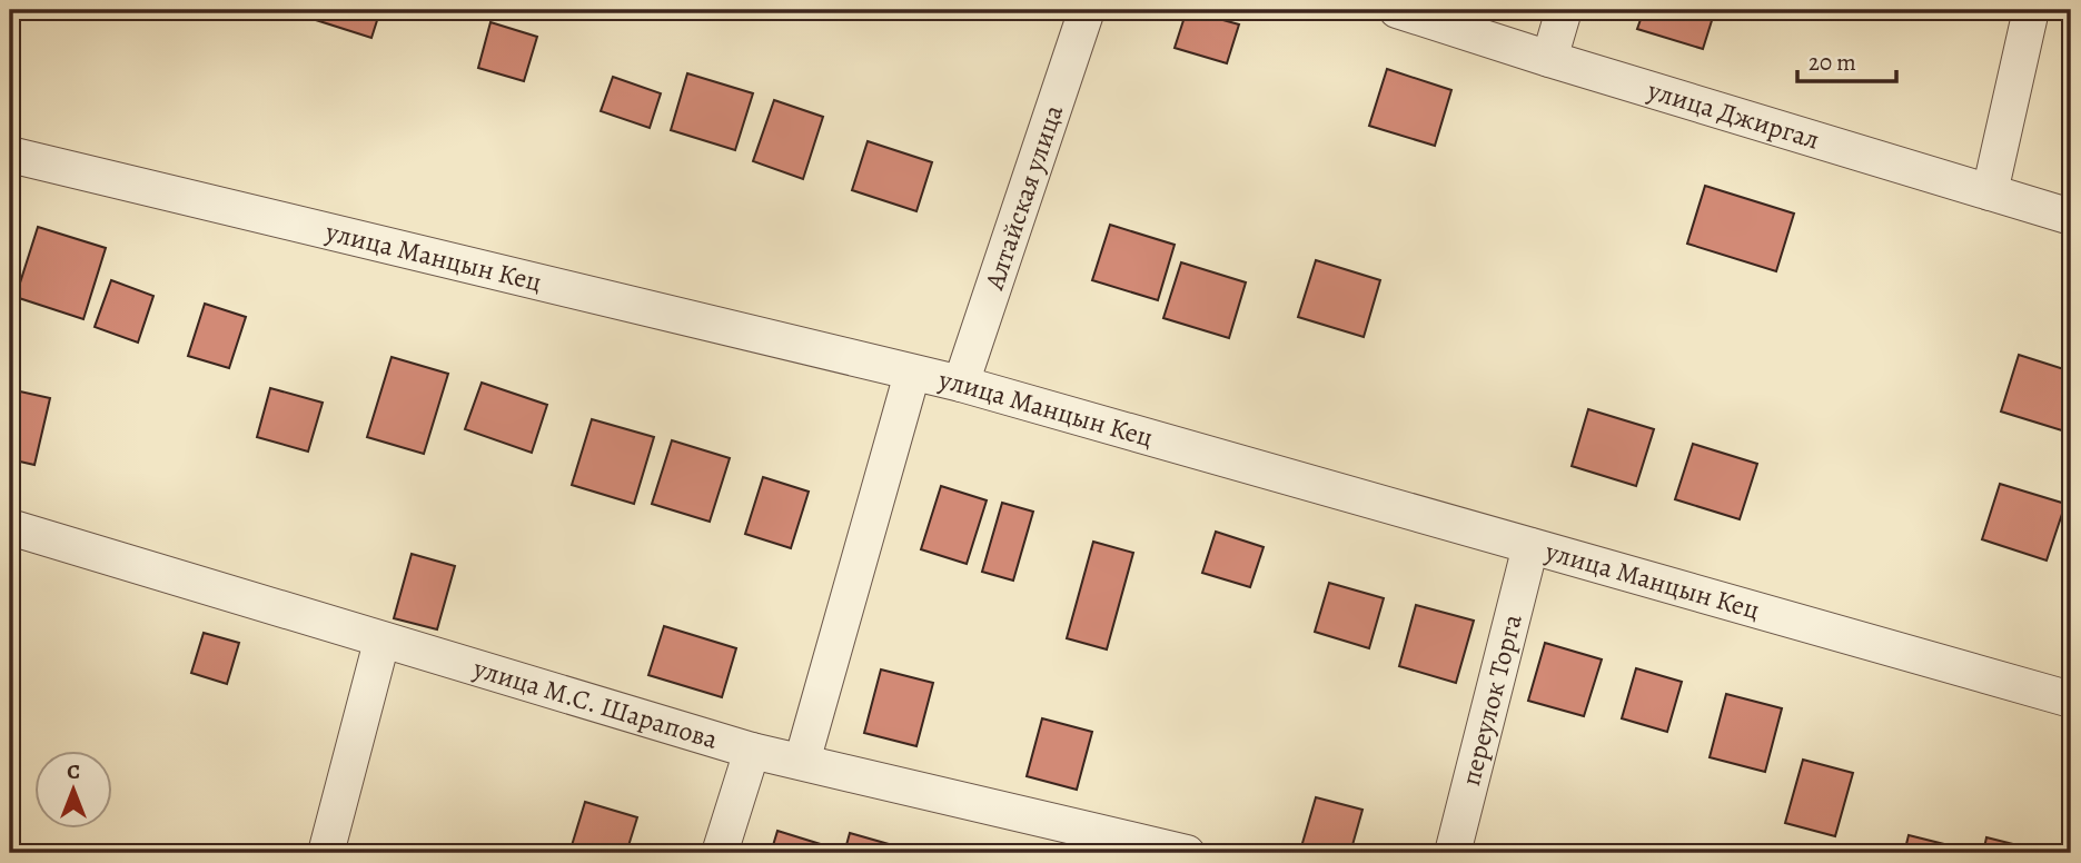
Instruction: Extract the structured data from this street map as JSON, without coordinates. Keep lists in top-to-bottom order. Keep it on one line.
{"streets":{"street":["улица Джиргал","Алтайская улица","улица Манцын Кец","переулок Торга","улица М.С. Шарапова"]},"crossings":[["Алтайская улица","улица Манцын Кец"],["улица Манцын Кец","переулок Торга"]],"scale_bar":"20 m","north":"top"}
